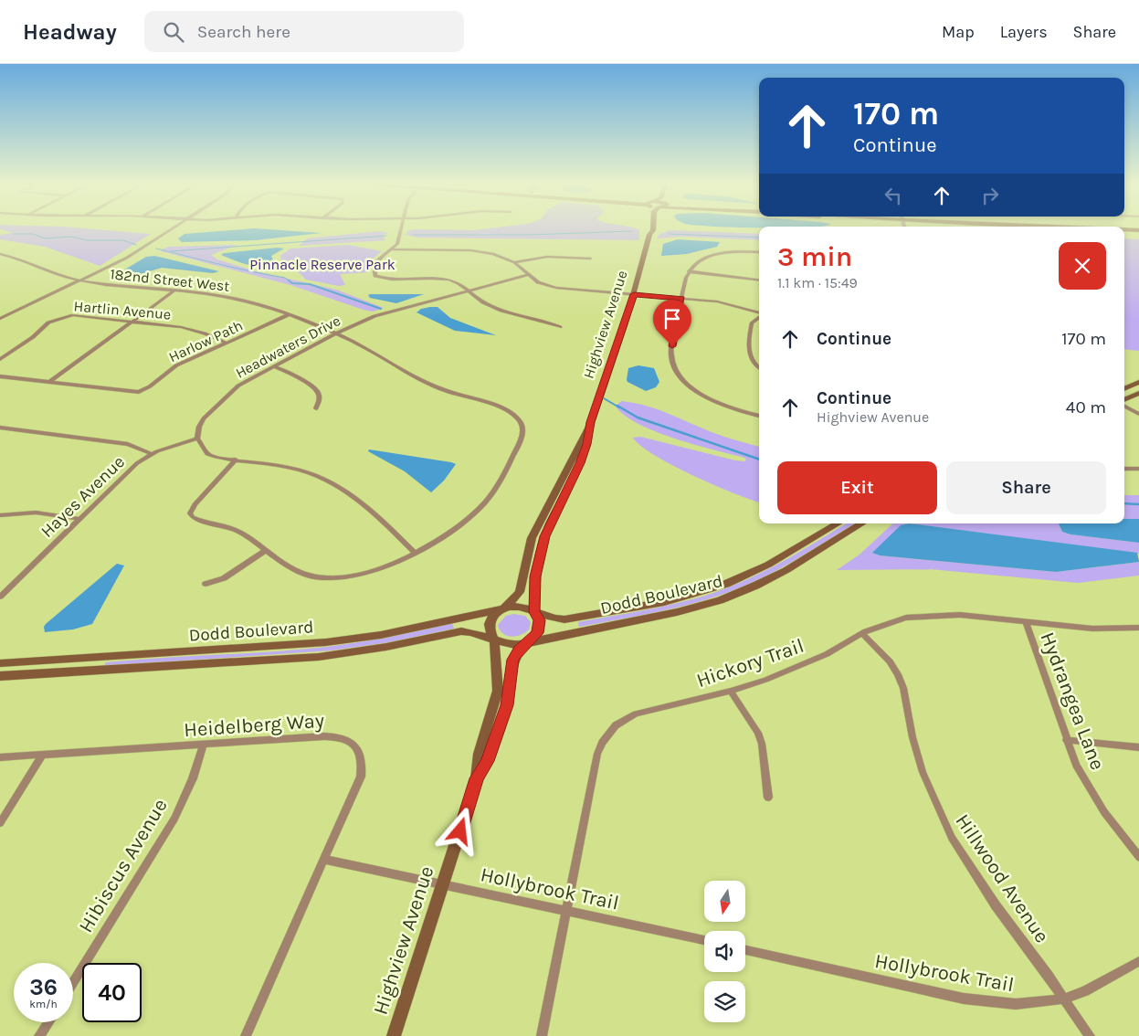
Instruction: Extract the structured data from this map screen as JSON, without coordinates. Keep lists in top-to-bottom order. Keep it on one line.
{"streets":{"street":["182nd Street West","Hartlin Avenue","Highview Avenue","Harlow Path","Headwaters Drive","Hayes Avenue","Dodd Boulevard","Hickory Trail","Hydrangea Lane","Heidelberg Way","Hibiscus Avenue","Hillwood Avenue","Hollybrook Trail"]},"crossings":[["182nd Street West","Harlow Path"],["182nd Street West","Headwaters Drive"],["Hartlin Avenue","Harlow Path"],["Highview Avenue","Dodd Boulevard"],["Highview Avenue","Hollybrook Trail"],["Headwaters Drive","Hayes Avenue"],["Hickory Trail","Hydrangea Lane"],["Hickory Trail","Hillwood Avenue"],["Hickory Trail","Hollybrook Trail"],["Heidelberg Way","Hibiscus Avenue"],["Heidelberg Way","Hollybrook Trail"],["Hillwood Avenue","Hollybrook Trail"]],"parks":["Pinnacle Reserve Park"],"north":"bottom","page":{"header":"Headway","search":"Search here","nav":["Map","Layers","Share"],"turn":["170 m","Continue"],"heading":["3 min","1.1 km · 15:49"],"list":[{"name":"Continue","value":"170 m"},{"name":"Continue","note":"Highview Avenue","value":"40 m"}],"buttons":["Exit","Share"],"speed":"36 km/h","limit":"40"}}
